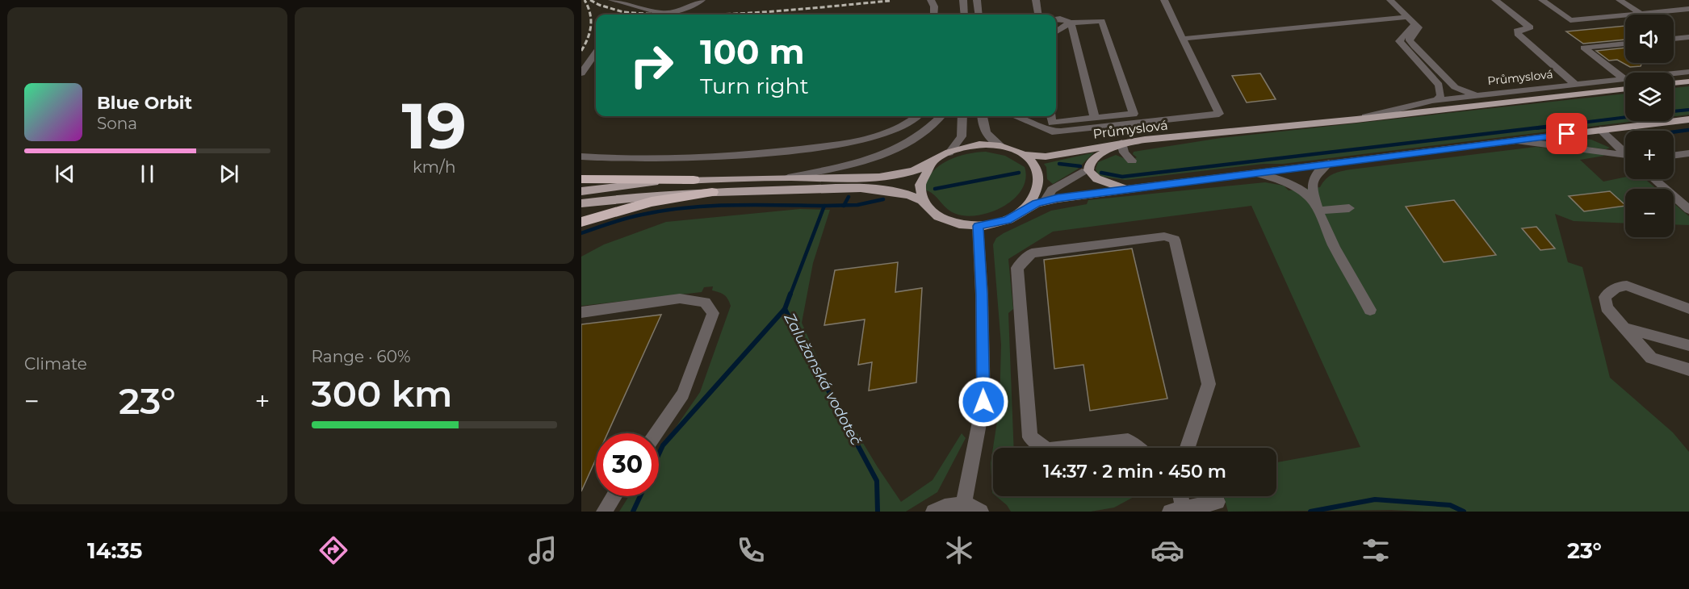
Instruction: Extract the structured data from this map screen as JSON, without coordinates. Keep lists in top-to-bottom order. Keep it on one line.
{"streets":{"main road":["Průmyslová"]},"water":["Zalužanská vodoteč"],"page":{"tile":[["19","km/h"],"Climate",["Range · 60%","300 km"]],"map_buttons":["+","−"],"turn":["100 m","Turn right"],"song":["Blue Orbit","Sona"],"heat":["−","23°","+"],"limit":"30","trip":"14:37 · 2 min · 450 m","tabs":["14:35","23°"]}}
